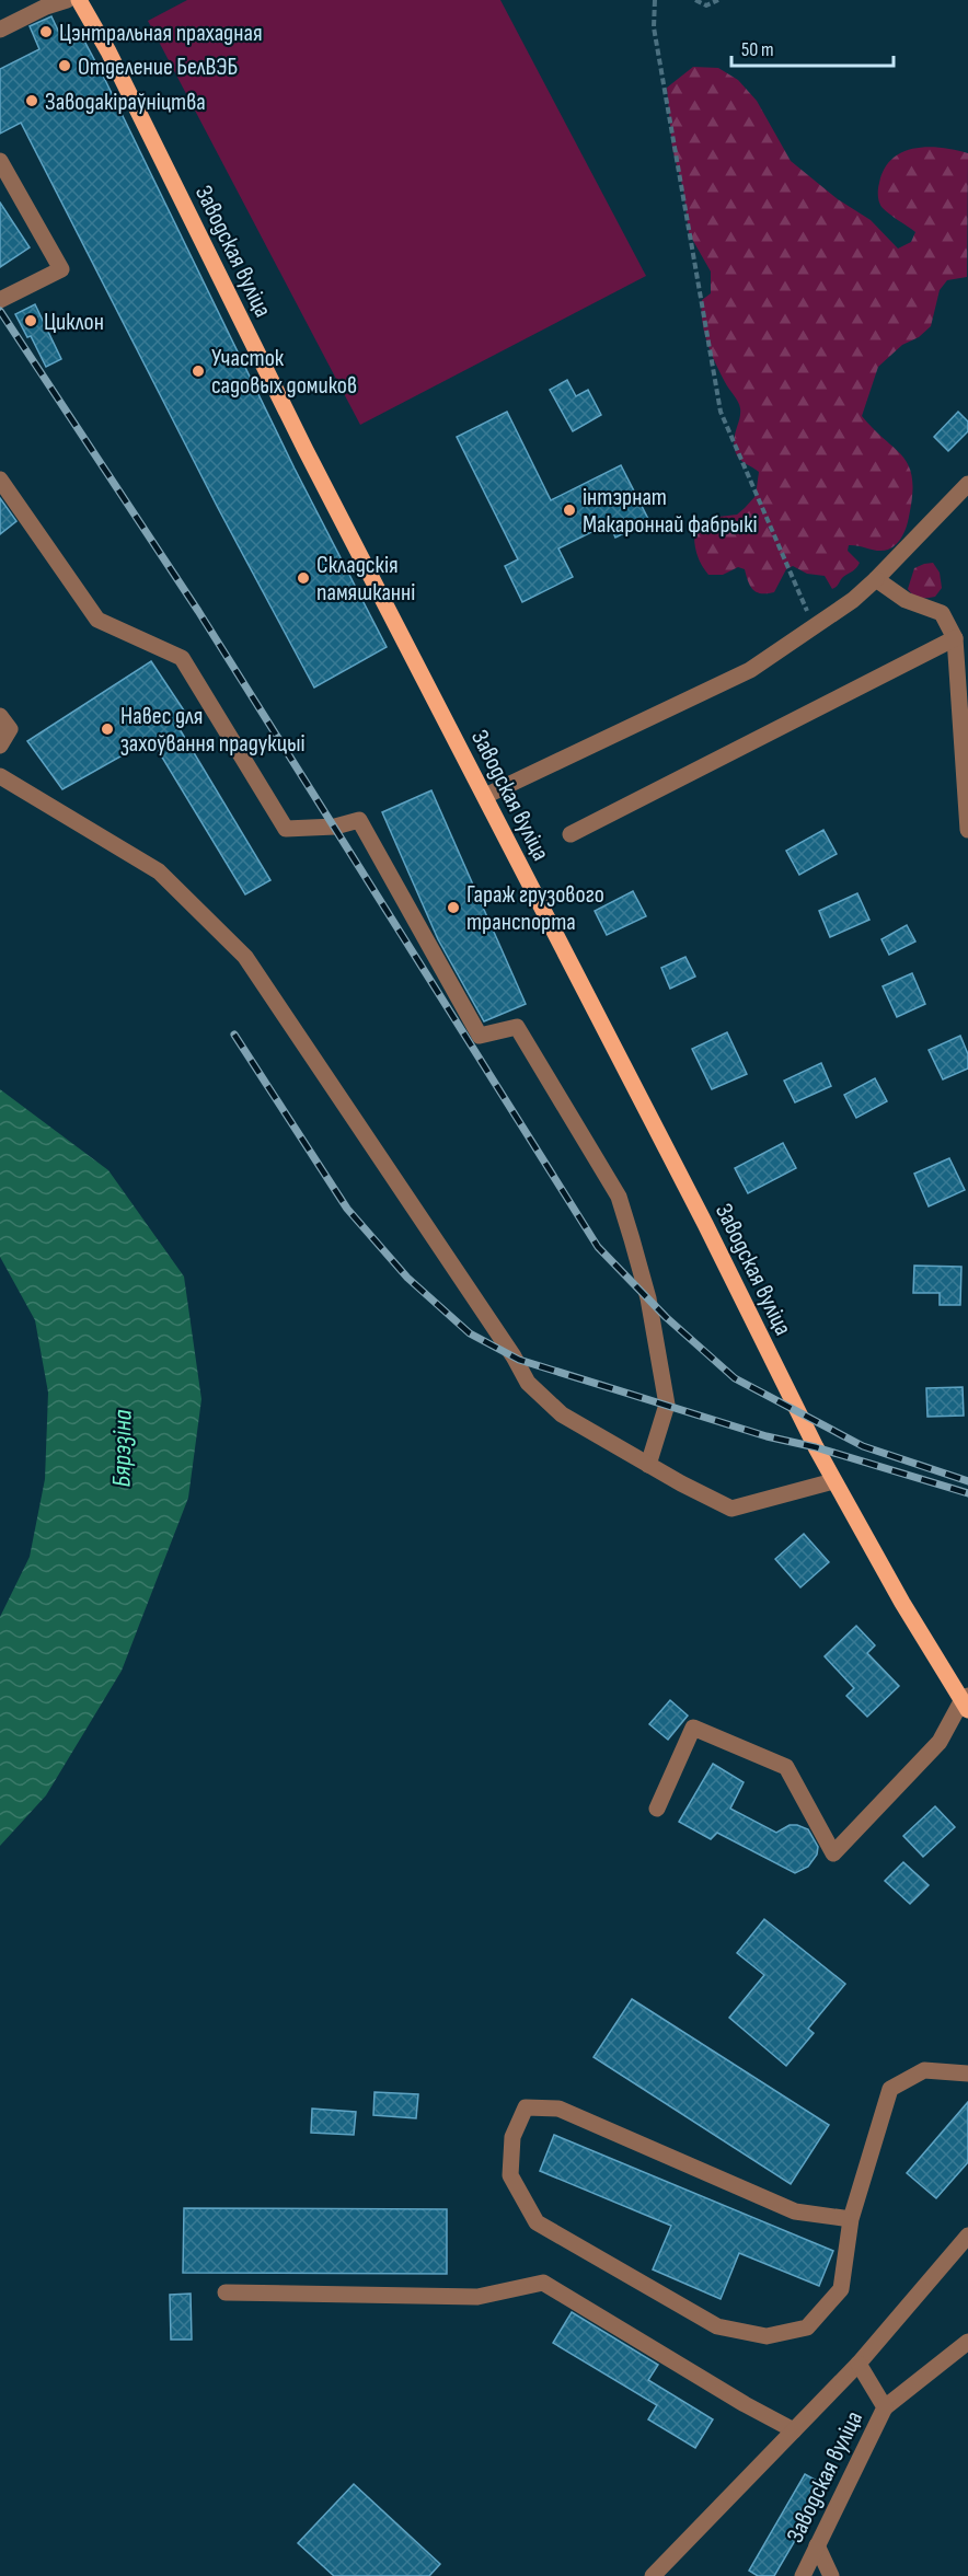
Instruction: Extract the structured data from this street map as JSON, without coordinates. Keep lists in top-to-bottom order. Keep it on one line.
{"streets":{"main road":["Заводская вуліца"]},"water":["Бярэзіна"],"places":["Цэнтральная прахадная","Отделение БелВЭБ","Заводакіраўніцтва","Циклон","Участок садовых домиков","інтэрнат Макароннай фабрыкі","Складскія памяшканні","Навес для захоўвання прадукцыі","Гараж грузового транспорта"],"scale_bar":"50 m"}
